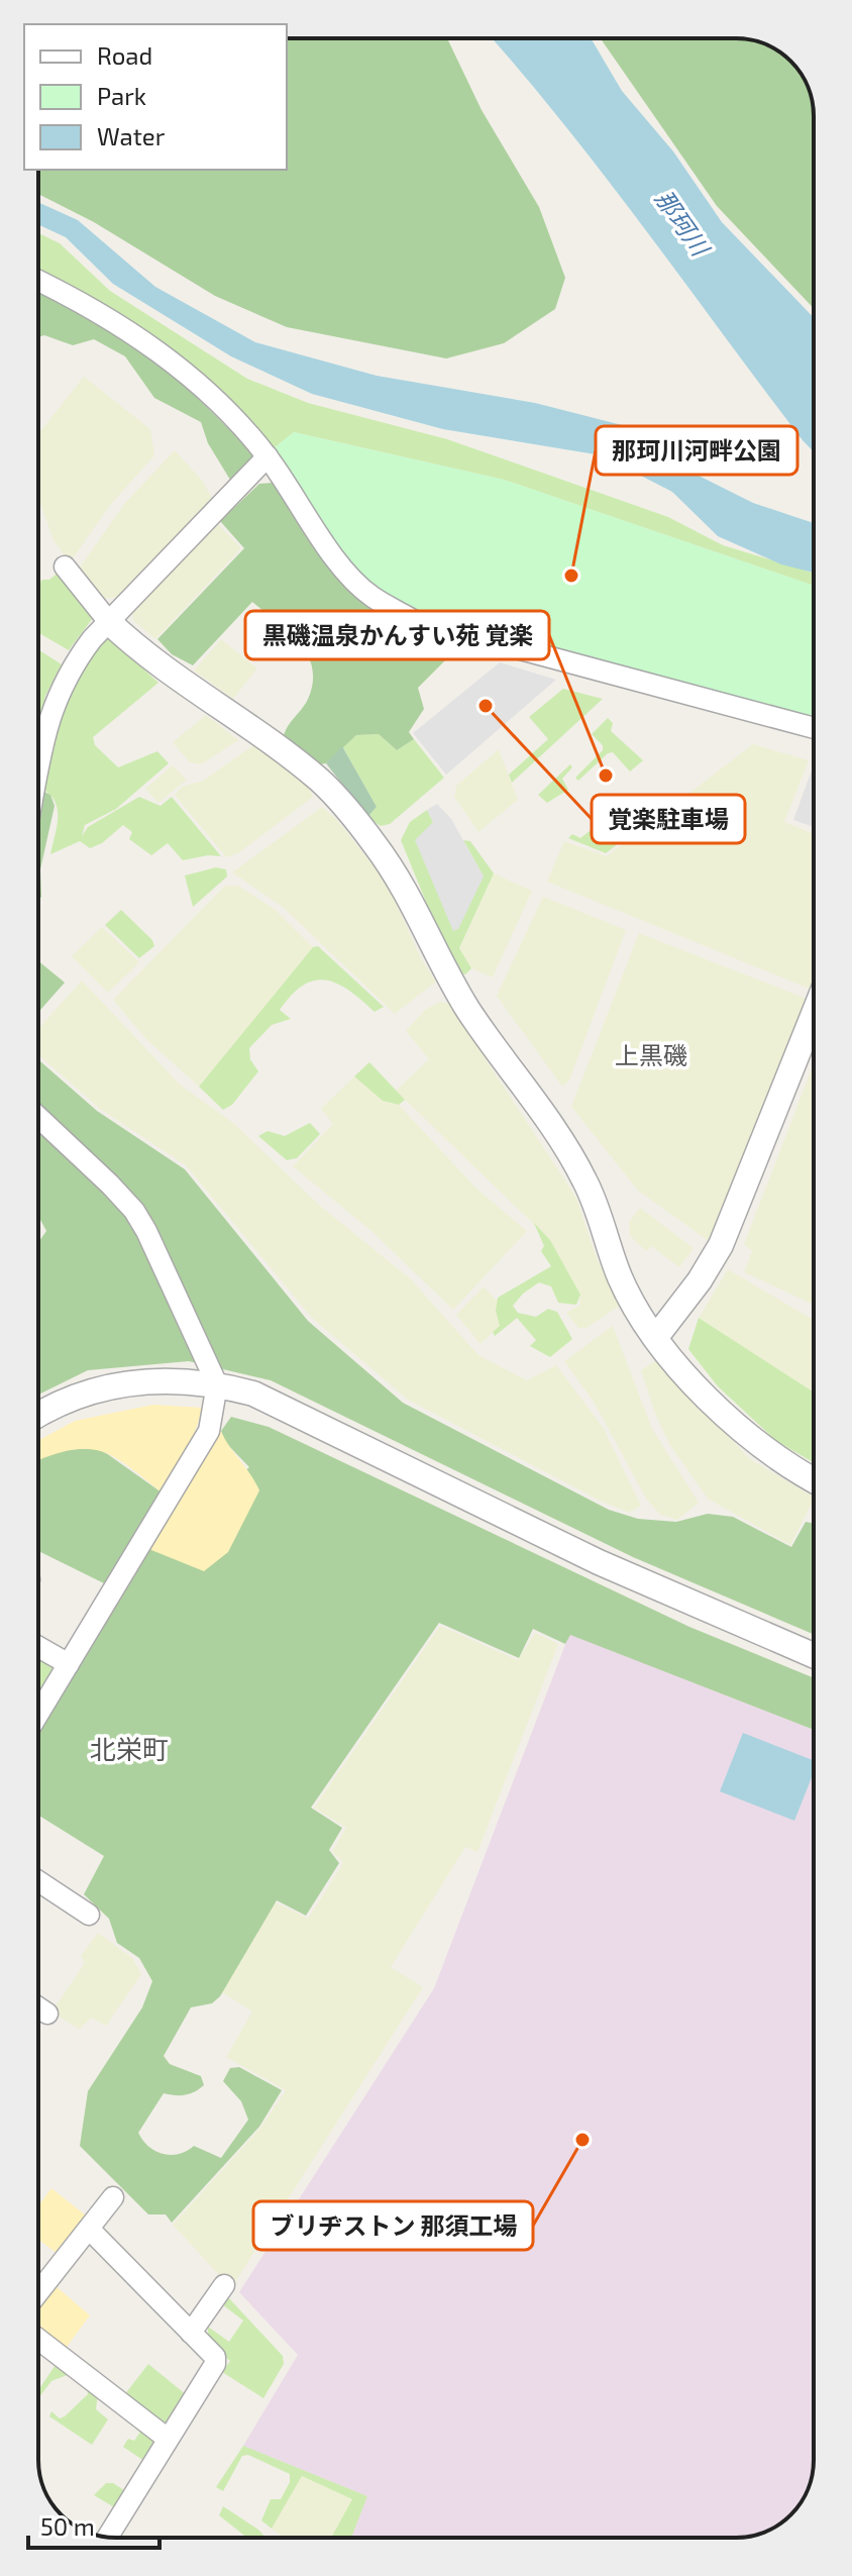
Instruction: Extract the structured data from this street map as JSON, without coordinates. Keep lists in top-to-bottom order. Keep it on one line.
{"districts":["上黒磯","北栄町"],"water":["那珂川"],"places":["那珂川河畔公園","覚楽駐車場","黒磯温泉かんすい苑 覚楽","ブリヂストン 那須工場"],"legend":["Road","Park","Water"],"scale_bar":"50 m"}
